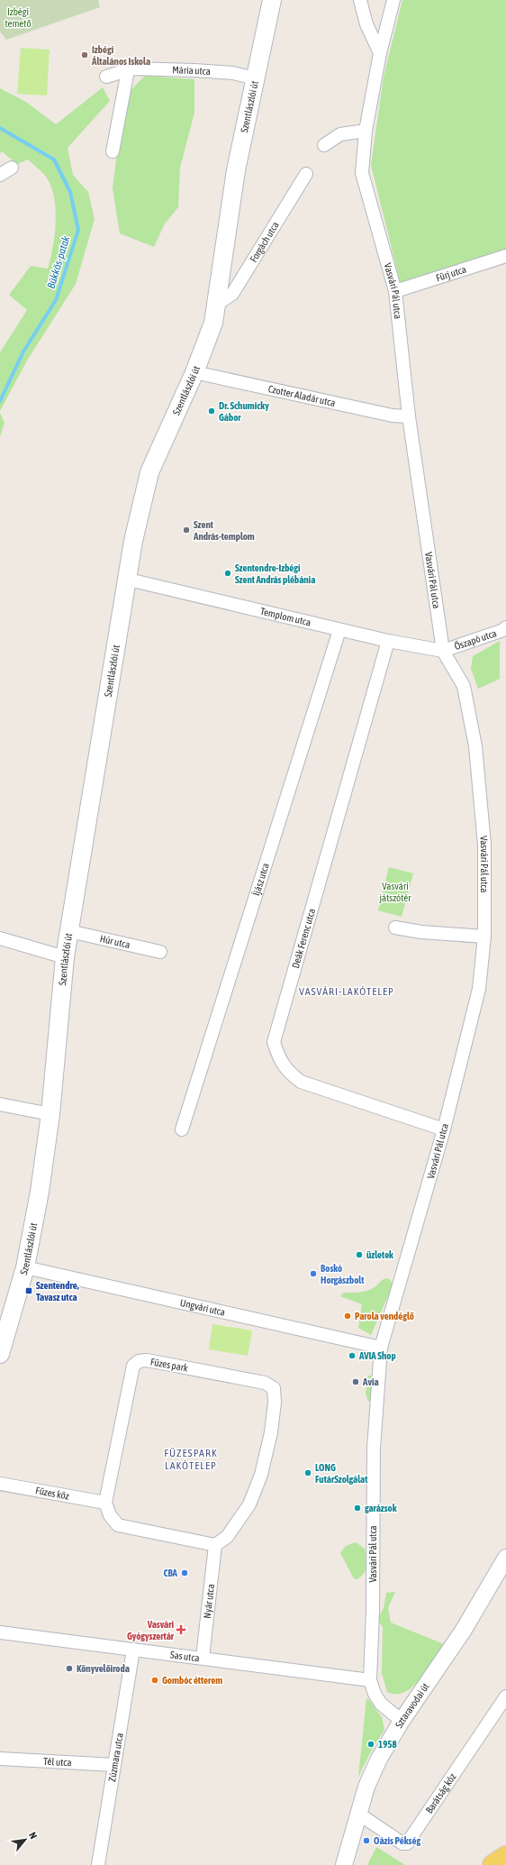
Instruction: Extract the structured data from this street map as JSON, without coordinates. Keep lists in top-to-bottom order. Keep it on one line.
{"streets":{"main road":["Szentlászlói út"],"street":["Mária utca","Forgách utca","Fürj utca","Vasvári Pál utca","Czotter Aladár utca","Templom utca","Őszapó utca","Íjász utca","Deák Ferenc utca","Húr utca","Ungvári utca","Füzes park","Füzes köz","Nyár utca","Sas utca","Sztaravodai út","Zúzmara utca","Tél utca","Barátság köz"]},"crossings":[["Mária utca","Szentlászlói út"],["Szentlászlói út","Forgách utca"],["Szentlászlói út","Czotter Aladár utca"],["Szentlászlói út","Templom utca"],["Szentlászlói út","Húr utca"],["Szentlászlói út","Ungvári utca"],["Fürj utca","Vasvári Pál utca"],["Vasvári Pál utca","Czotter Aladár utca"],["Vasvári Pál utca","Templom utca"],["Vasvári Pál utca","Őszapó utca"],["Vasvári Pál utca","Deák Ferenc utca"],["Vasvári Pál utca","Ungvári utca"],["Vasvári Pál utca","Sas utca"],["Vasvári Pál utca","Sztaravodai út"],["Templom utca","Őszapó utca"],["Templom utca","Íjász utca"],["Templom utca","Deák Ferenc utca"],["Füzes park","Füzes köz"],["Füzes park","Nyár utca"],["Nyár utca","Sas utca"],["Sas utca","Zúzmara utca"],["Sztaravodai út","Barátság köz"],["Zúzmara utca","Tél utca"]],"districts":["VASVÁRI-LAKÓTELEP","FÜZESPARK LAKÓTELEP"],"water":["Bükkös-patak"],"parks":["Izbégi temető","Vasvári játszótér"],"places":{"other":["Izbégi Általános Iskola","Dr. Schumicky Gábor","Szent András-templom","Szentendre-Izbégi Szent András plébánia","üzletek","Boskó Horgászbolt","Parola vendéglő","AVIA Shop","Avia","LONG FutárSzolgálat","garázsok","CBA","Könyvelőiroda","Gombóc étterem","1958","Oázis Pékség"],"transit":["Szentendre, Tavasz utca"],"health":["Vasvári Gyógyszertár"]},"north":"top right"}
